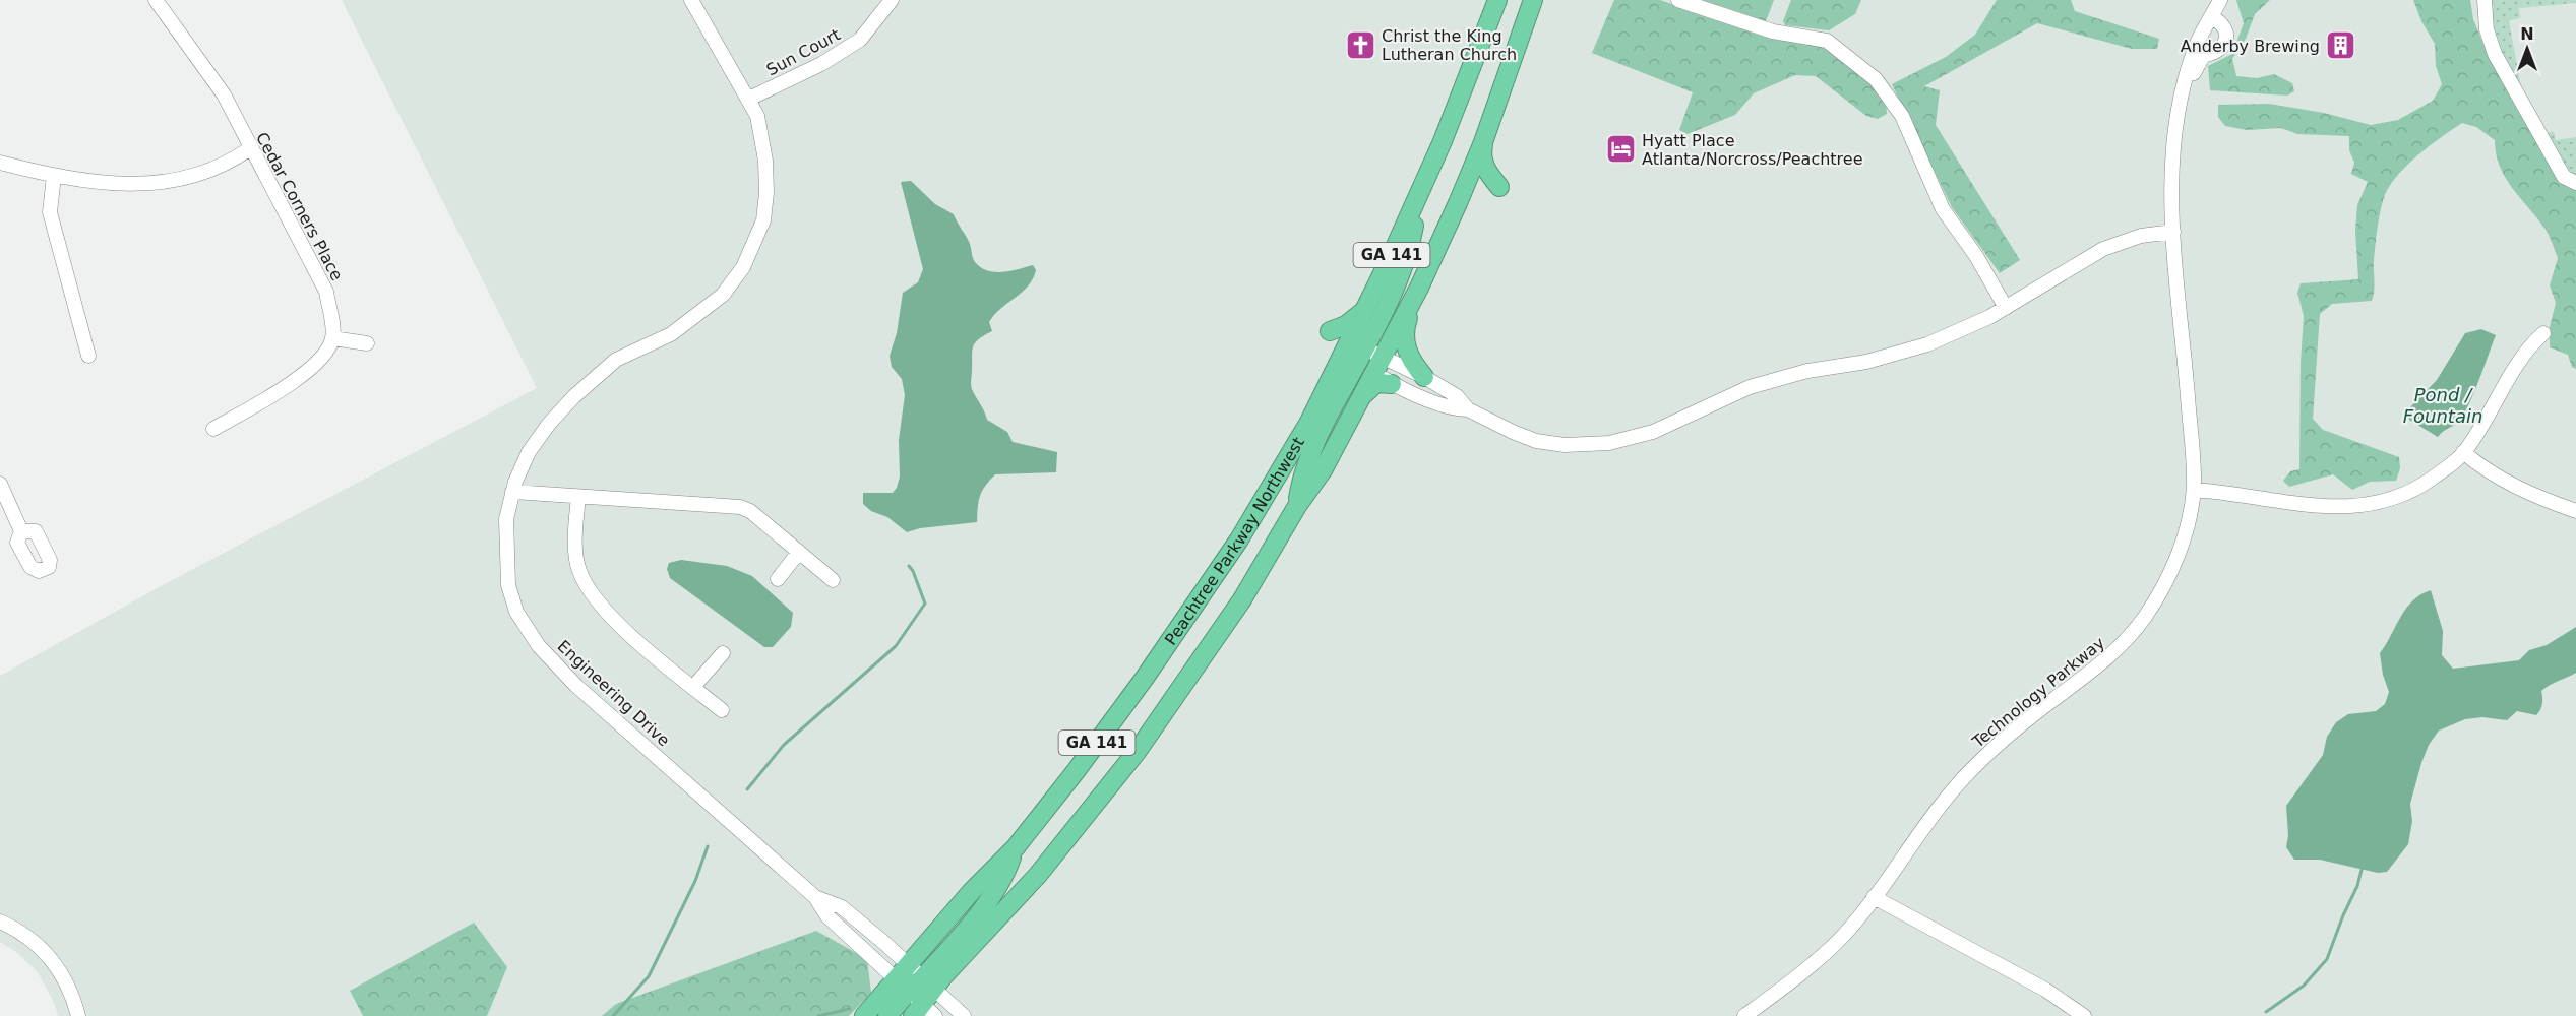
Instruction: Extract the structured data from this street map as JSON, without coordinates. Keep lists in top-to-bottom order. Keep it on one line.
{"streets":{"highway":["GA 141","Peachtree Parkway Northwest"],"street":["Sun Court","Cedar Corners Place","Technology Parkway","Engineering Drive"]},"crossings":[["Sun Court","Engineering Drive"],["Peachtree Parkway Northwest","Engineering Drive"]],"water":["Pond / Fountain"],"places":{"church":["Christ the King Lutheran Church"],"building":["Anderby Brewing"],"hotel":["Hyatt Place Atlanta/Norcross/Peachtree"]},"north":"top"}
